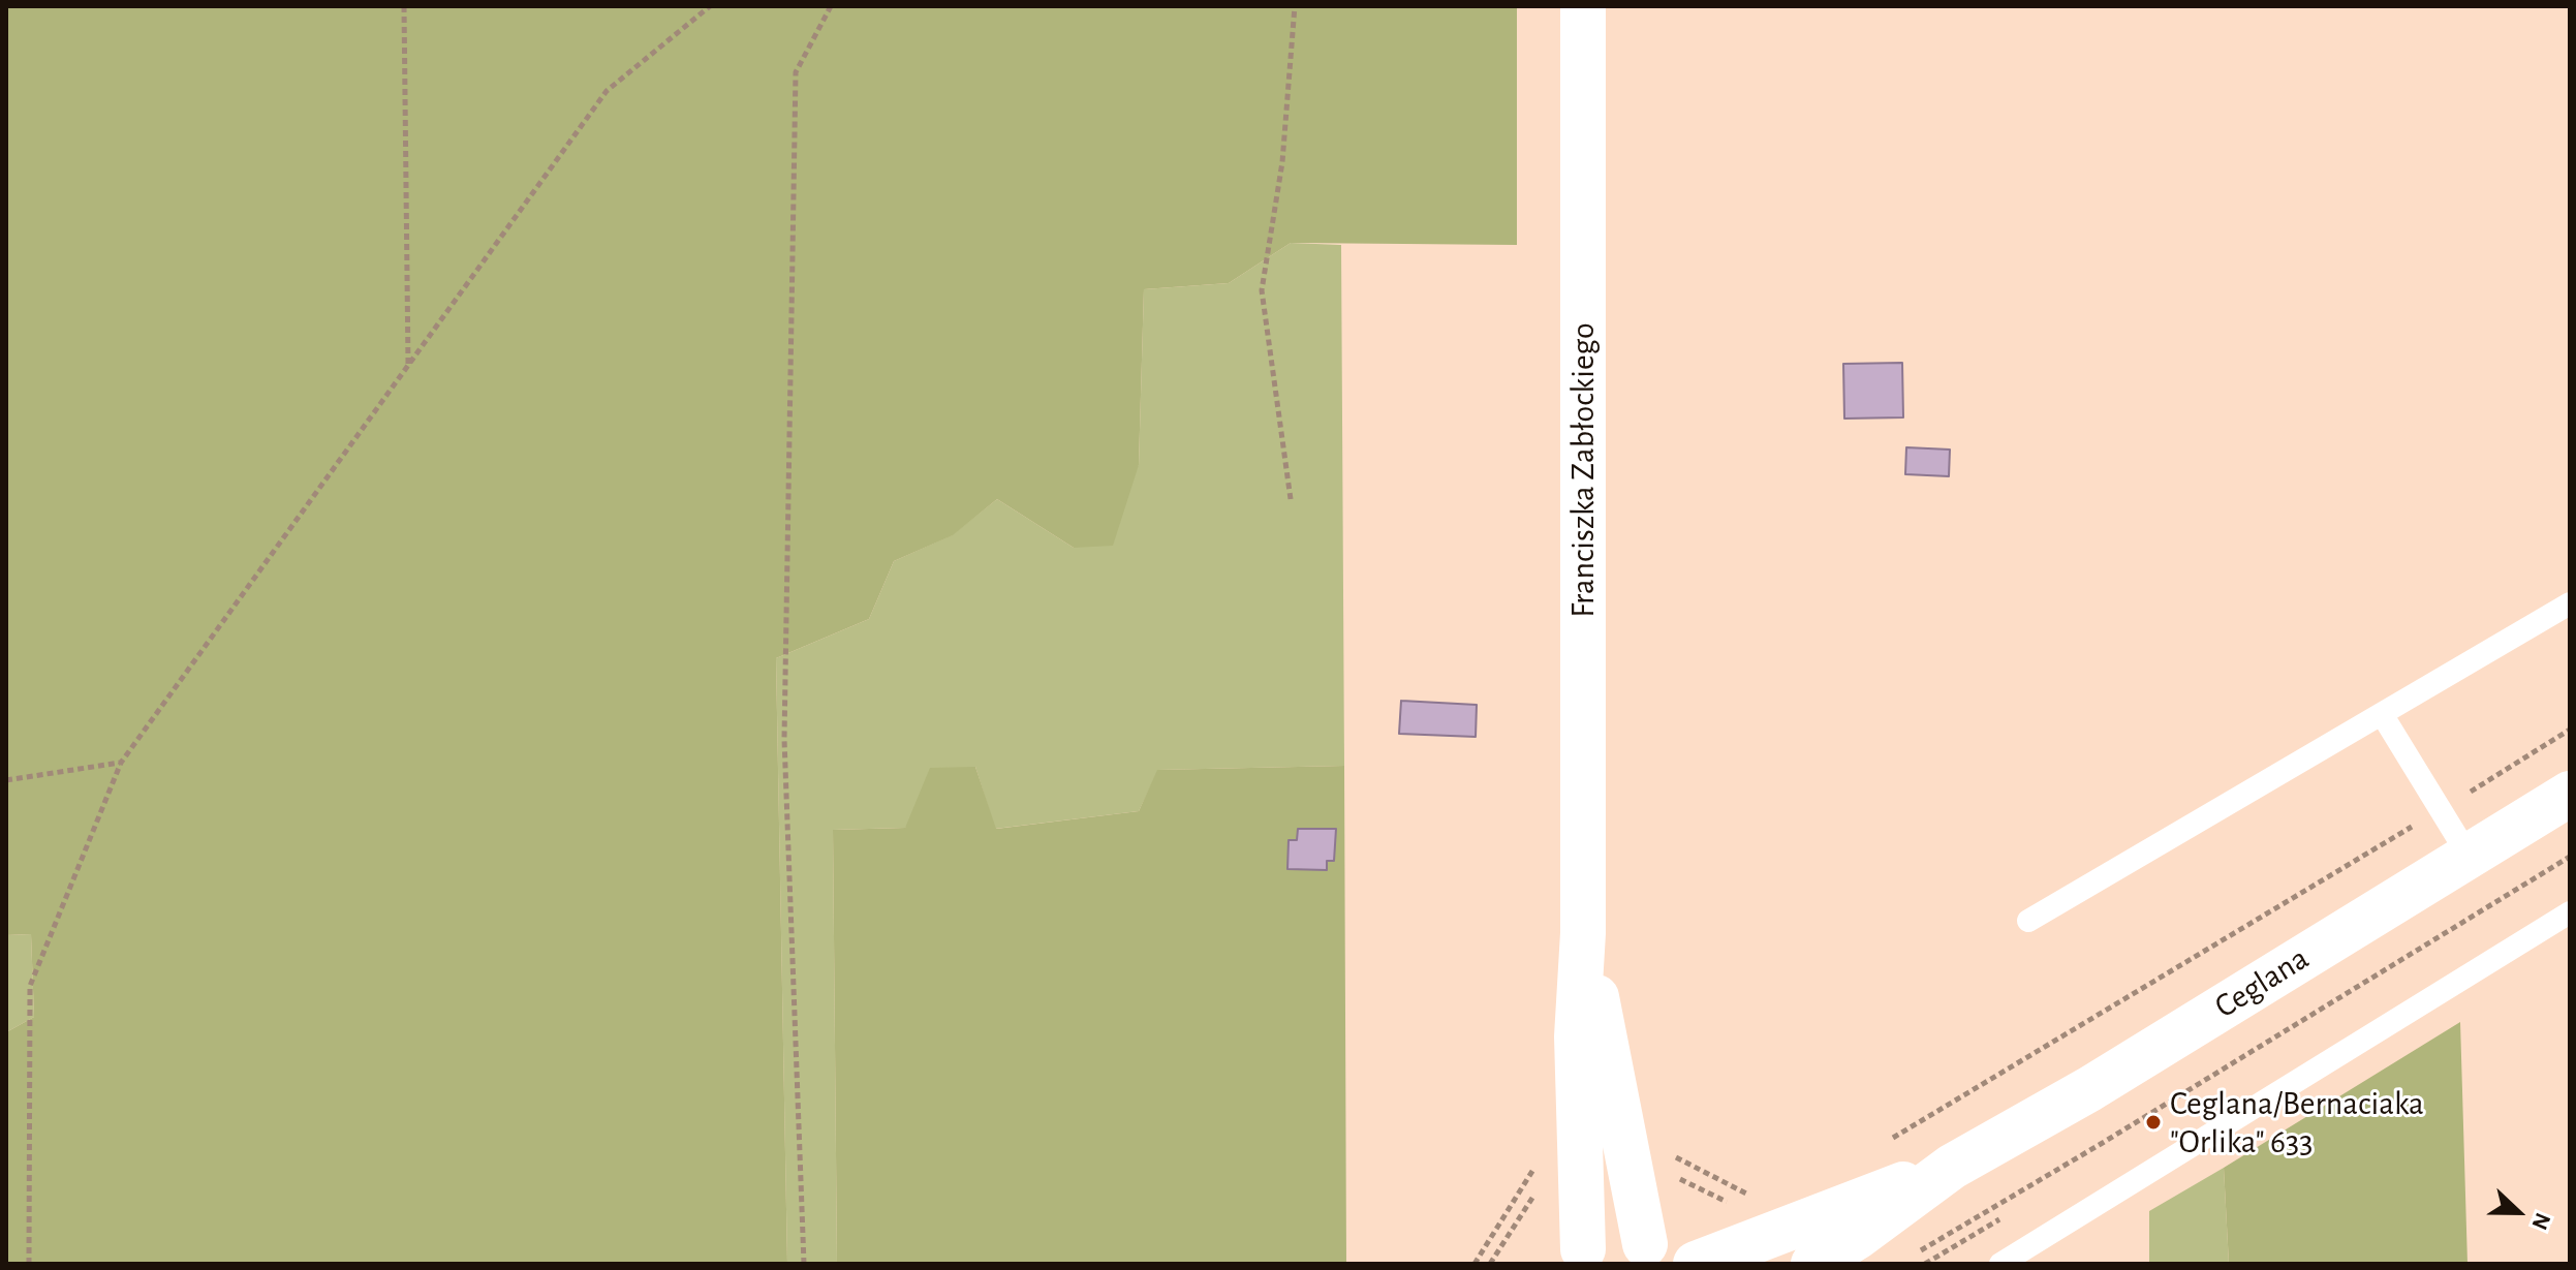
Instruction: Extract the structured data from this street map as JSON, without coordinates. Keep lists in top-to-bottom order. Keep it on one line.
{"streets":{"street":["Franciszka Zabłockiego","Ceglana"]},"places":["Ceglana/Bernaciaka \"Orlika\" 633"],"north":"right"}
